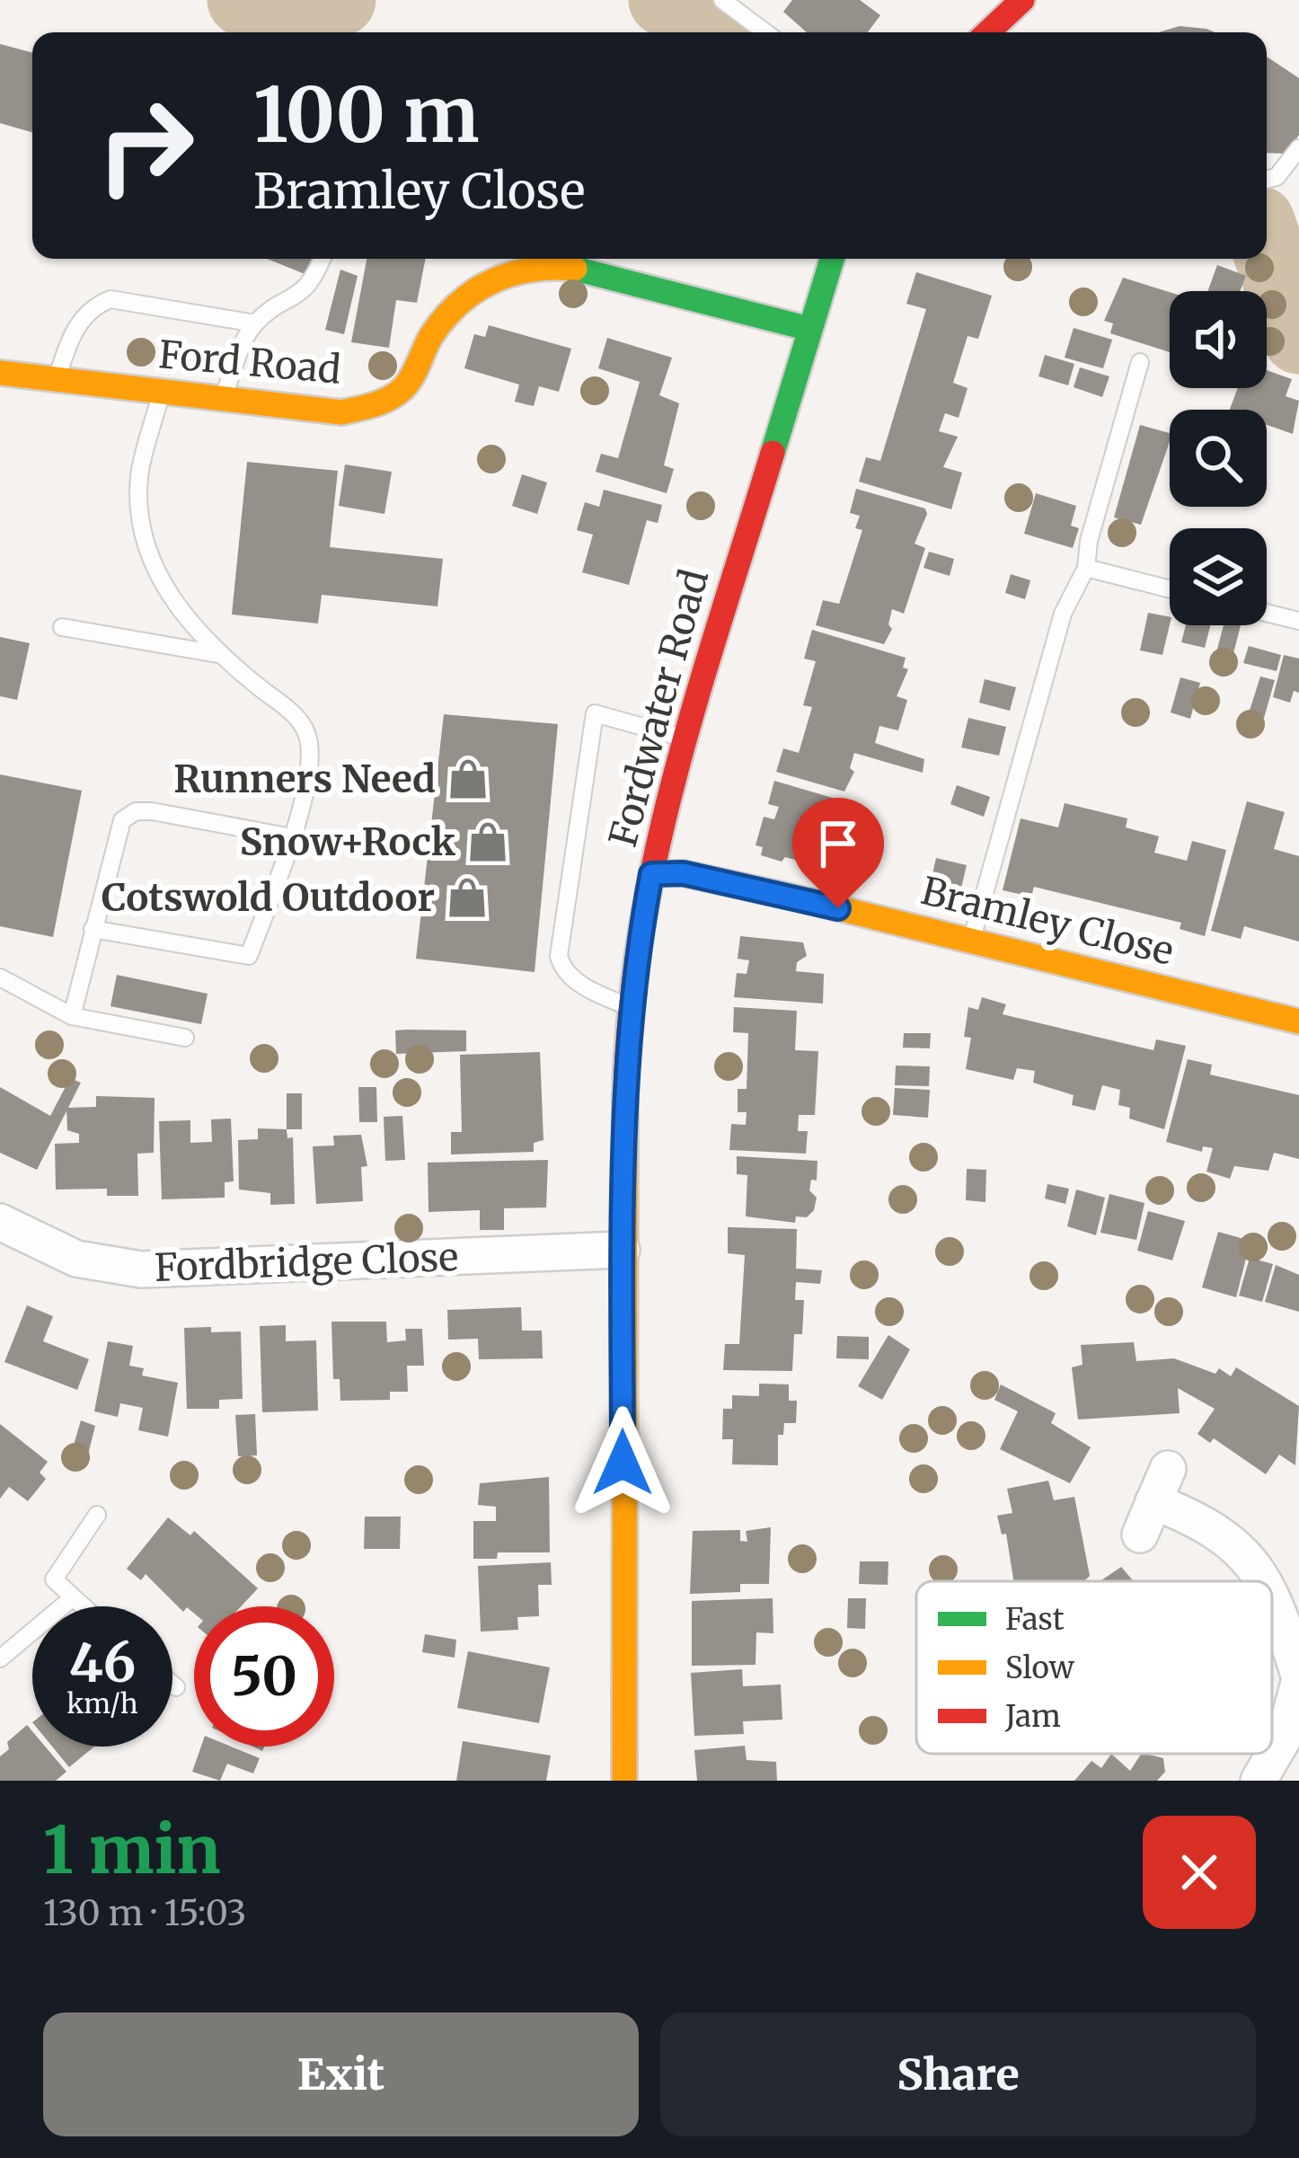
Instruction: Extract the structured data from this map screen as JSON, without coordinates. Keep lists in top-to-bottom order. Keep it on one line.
{"streets":{"main road":["Ford Road","Fordwater Road","Bramley Close"],"street":["Fordbridge Close"]},"crossings":[["Ford Road","Fordwater Road"],["Fordwater Road","Bramley Close"],["Fordwater Road","Fordbridge Close"]],"places":{"shop":["Runners Need","Snow+Rock","Cotswold Outdoor"]},"legend":["Fast","Slow","Jam"],"page":{"turn":["100 m","Bramley Close"],"speed":"46 km/h","limit":"50","heading":["1 min","130 m · 15:03"],"buttons":["Exit","Share"]}}
